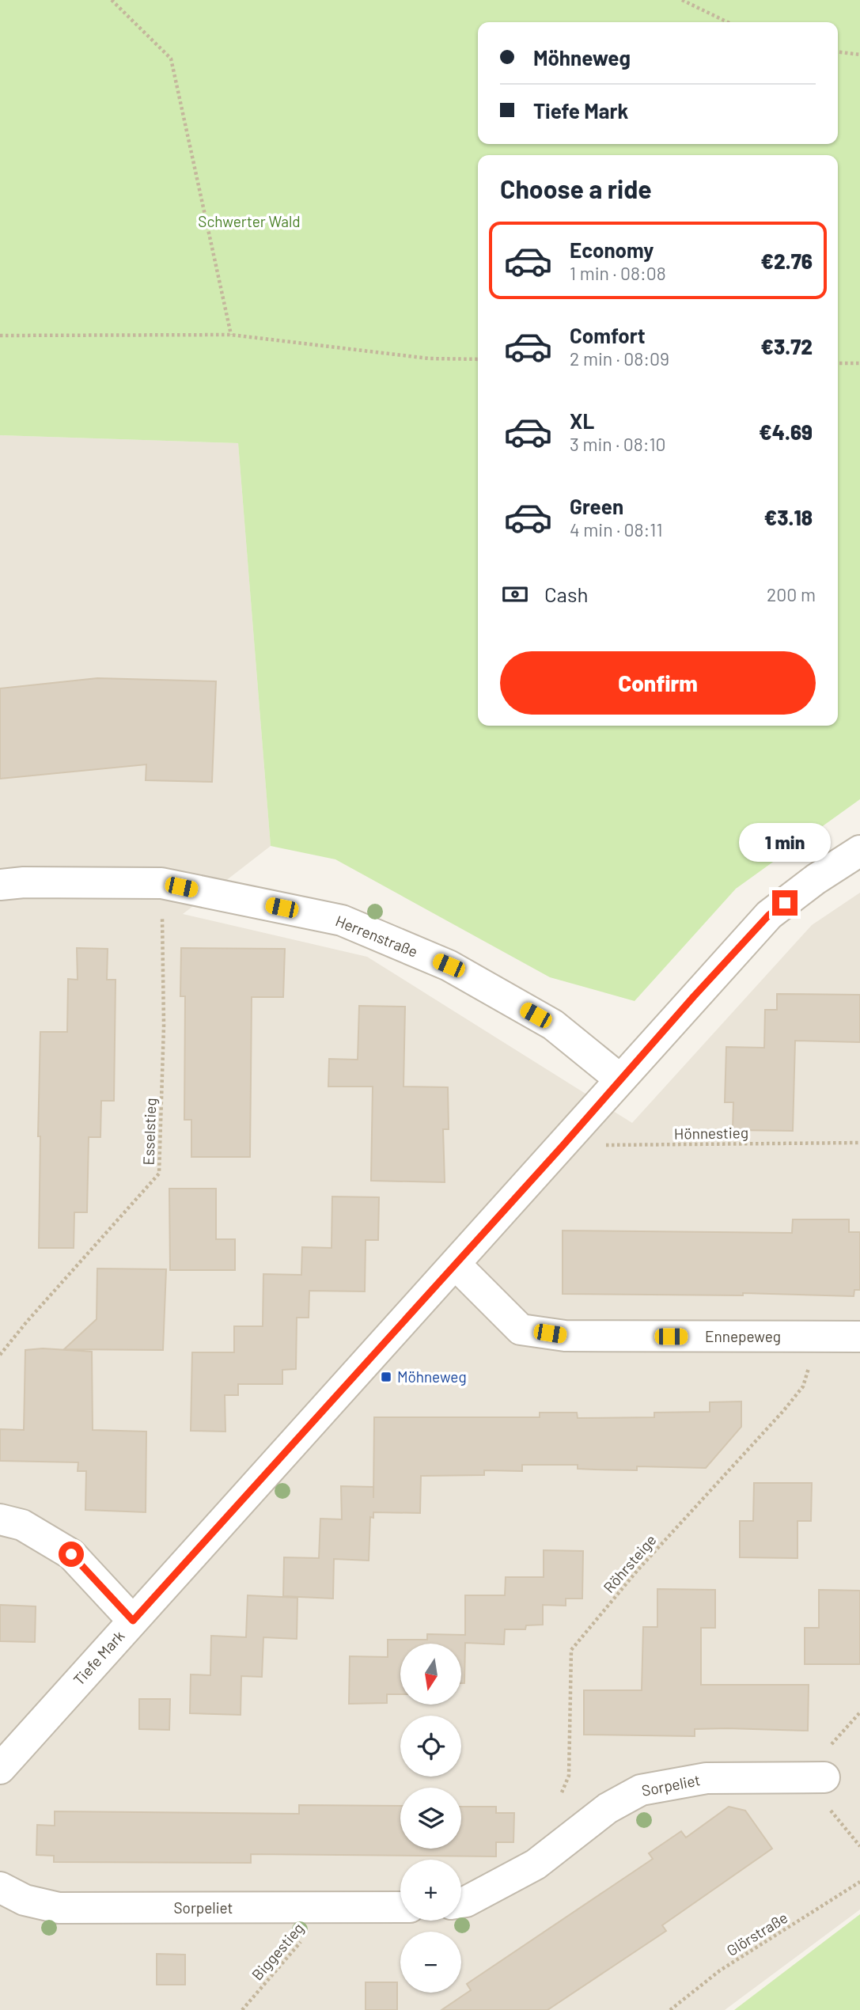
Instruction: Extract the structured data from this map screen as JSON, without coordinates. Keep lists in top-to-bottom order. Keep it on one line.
{"streets":{"street":["Herrenstraße","Ennepeweg","Tiefe Mark","Sorpeliet"],"path":["Esselstieg","Hönnestieg","Röhrsteige","Glörstraße","Biggestieg"]},"crossings":[["Herrenstraße","Esselstieg"],["Herrenstraße","Tiefe Mark"],["Hönnestieg","Tiefe Mark"],["Ennepeweg","Tiefe Mark"],["Sorpeliet","Biggestieg"]],"parks":["Schwerter Wald"],"places":{"transit":["Möhneweg"]},"north":"bottom","page":{"banner":["Möhneweg","Tiefe Mark"],"heading":"Choose a ride","list":[{"name":"Economy","note":"1 min · 08:08","value":"€2.76"},{"name":"Comfort","note":"2 min · 08:09","value":"€3.72"},{"name":"XL","note":"3 min · 08:10","value":"€4.69"},{"name":"Green","note":"4 min · 08:11","value":"€3.18"}],"pay":["Cash","200 m"],"buttons":"Confirm","bubble":"1 min","map_buttons":["+","−"]}}
